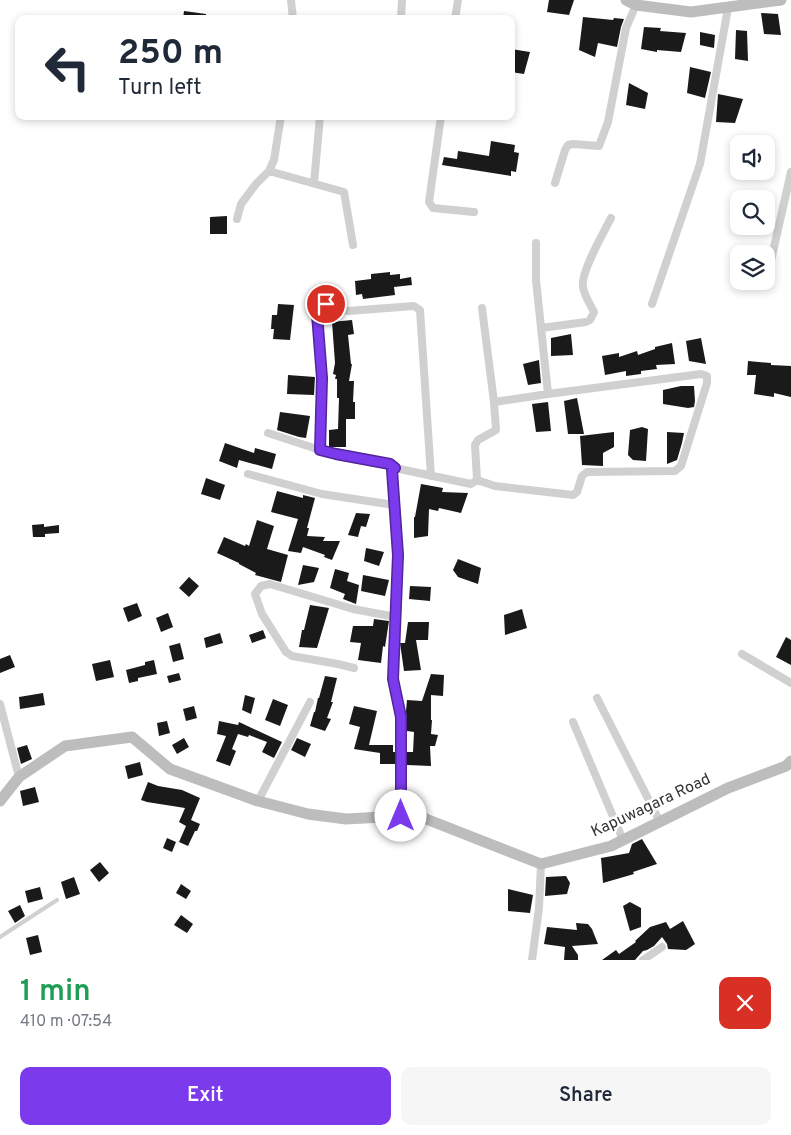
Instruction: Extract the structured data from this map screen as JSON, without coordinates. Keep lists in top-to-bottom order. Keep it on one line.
{"streets":{"street":["Kapuwagara Road"]},"page":{"turn":["250 m","Turn left"],"heading":["1 min","410 m · 07:54"],"buttons":["Exit","Share"]}}
